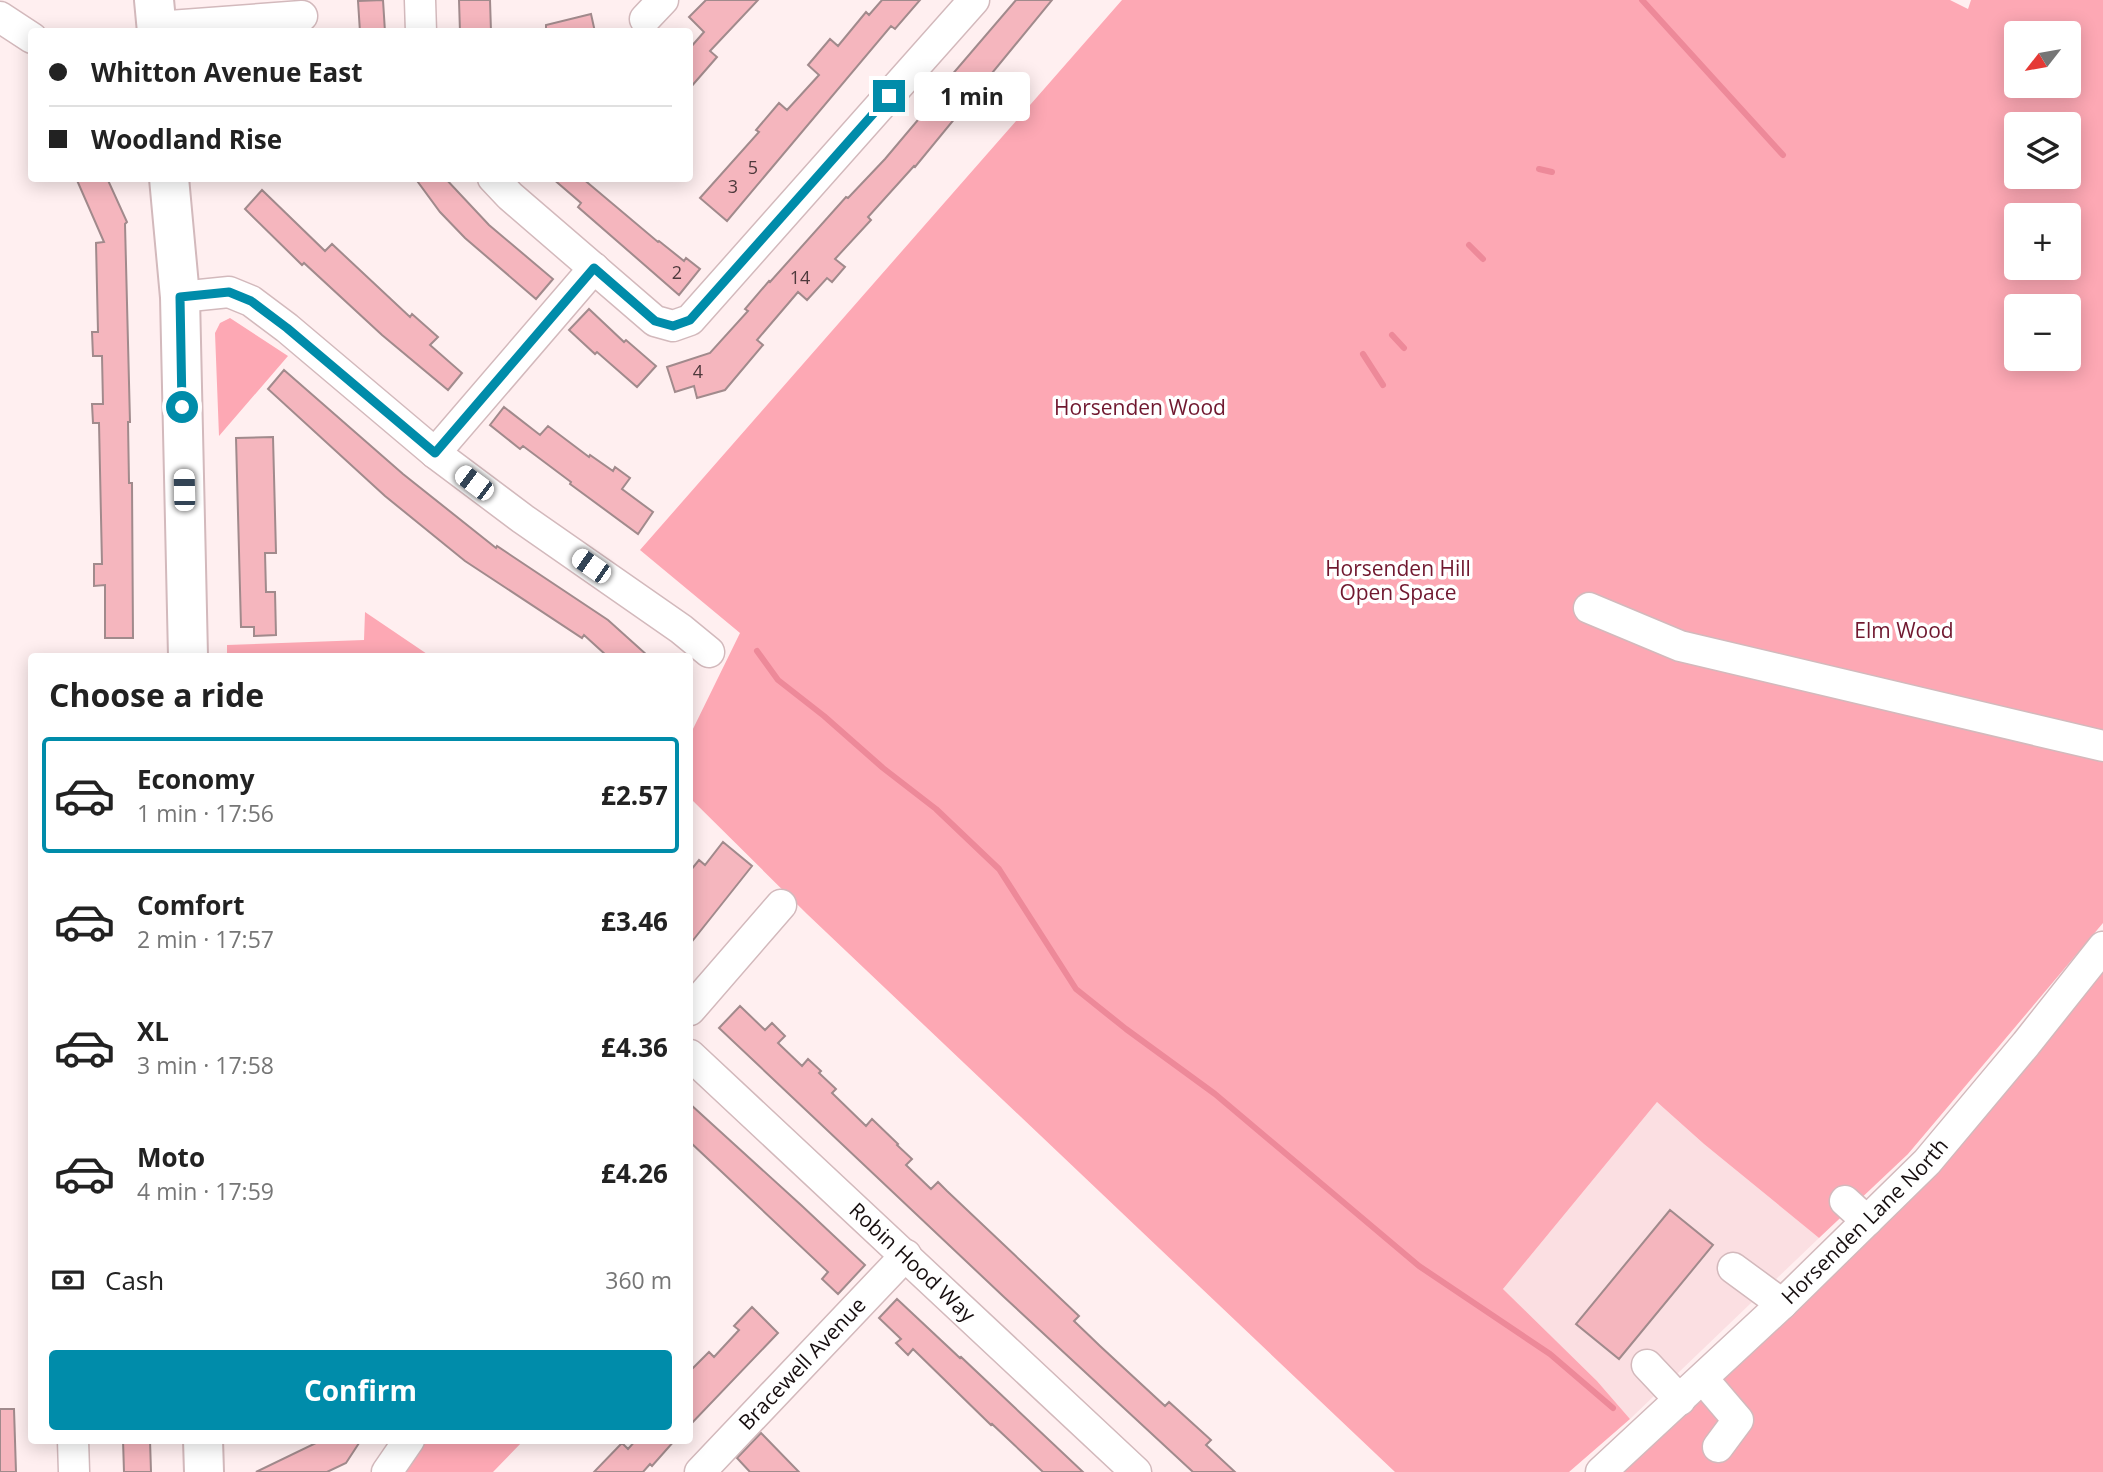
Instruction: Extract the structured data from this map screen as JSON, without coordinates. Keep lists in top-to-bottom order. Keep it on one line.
{"streets":{"street":["Horsenden Lane North","Robin Hood Way","Bracewell Avenue"]},"crossings":[["Robin Hood Way","Bracewell Avenue"]],"parks":["Horsenden Wood","Horsenden Hill Open Space","Elm Wood"],"house_numbers":["5","3","2","14","4"],"north":"bottom left","page":{"map_buttons":["+","−"],"banner":["Whitton Avenue East","Woodland Rise"],"bubble":"1 min","heading":"Choose a ride","list":[{"name":"Economy","note":"1 min · 17:56","value":"£2.57"},{"name":"Comfort","note":"2 min · 17:57","value":"£3.46"},{"name":"XL","note":"3 min · 17:58","value":"£4.36"},{"name":"Moto","note":"4 min · 17:59","value":"£4.26"}],"pay":["Cash","360 m"],"buttons":"Confirm"}}
